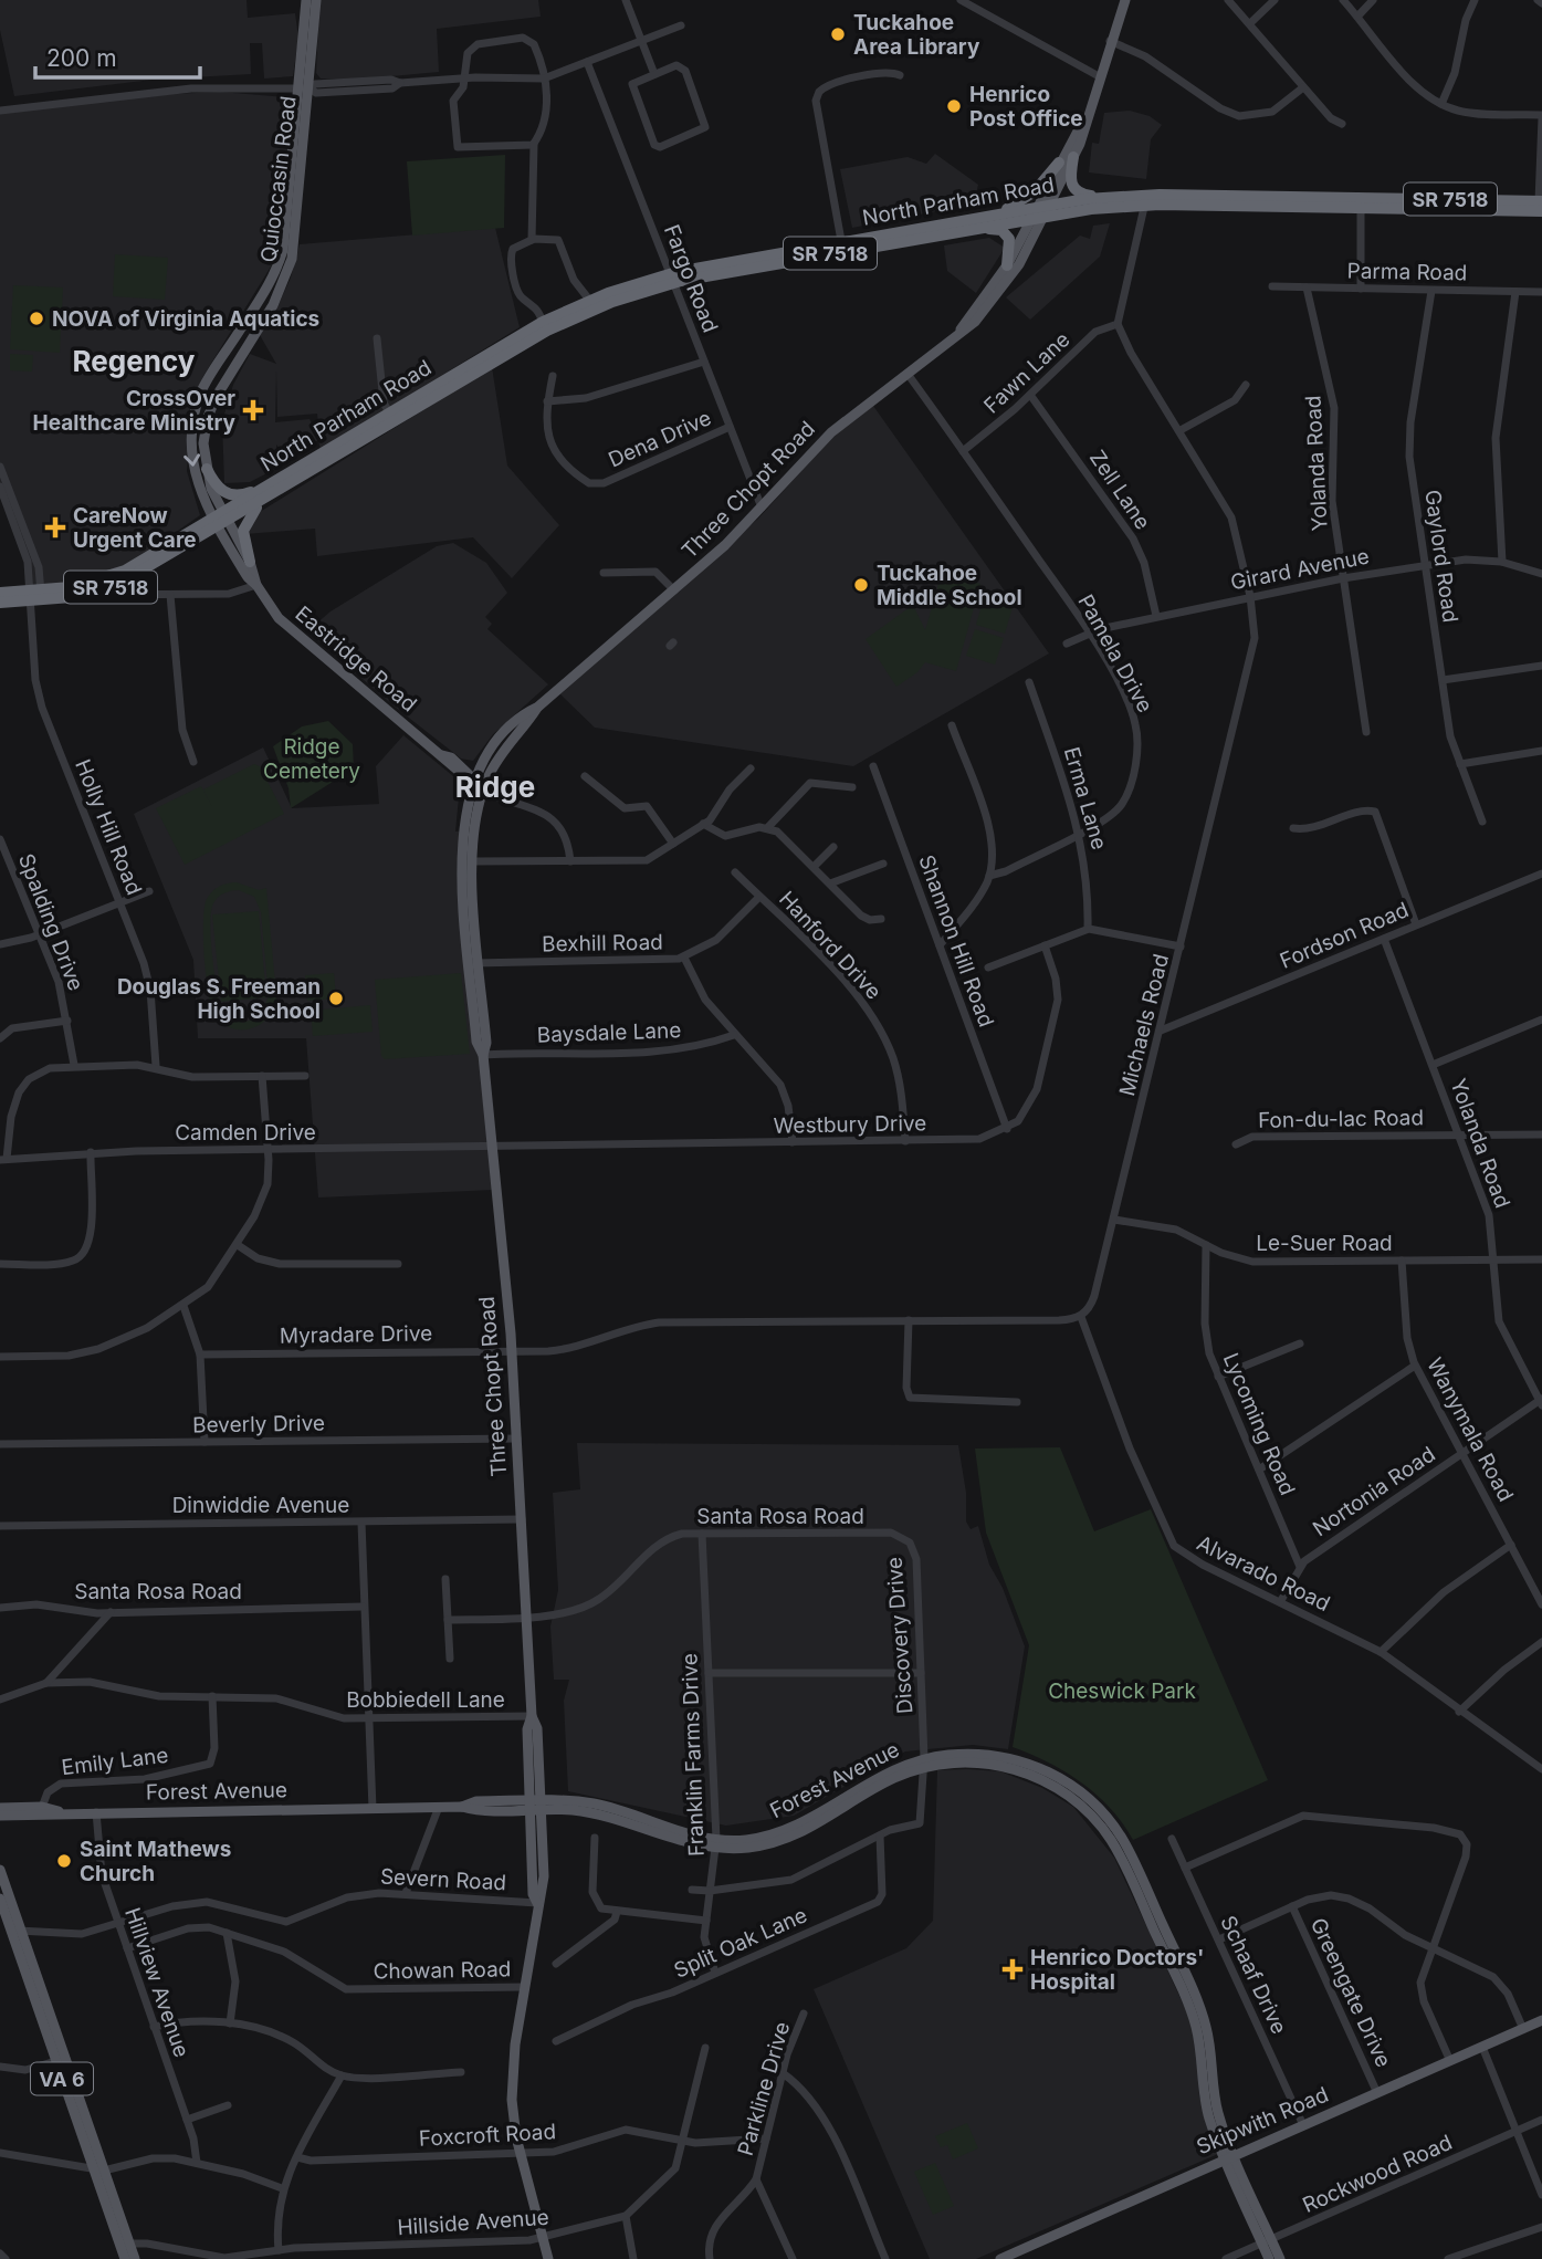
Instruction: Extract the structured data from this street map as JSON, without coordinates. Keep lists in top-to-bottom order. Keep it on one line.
{"streets":{"highway":["SR 7518","North Parham Road"],"main road":["Quioccasin Road","Three Chopt Road","Eastridge Road","Forest Avenue","VA 6","Skipwith Road"],"street":["Parma Road","Fargo Road","Fawn Lane","Dena Drive","Yolanda Road","Zell Lane","Gaylord Road","Girard Avenue","Pamela Drive","Erma Lane","Holly Hill Road","Spalding Drive","Fordson Road","Shannon Hill Road","Bexhill Road","Hanford Drive","Michaels Road","Baysdale Lane","Fon-du-lac Road","Westbury Drive","Camden Drive","Le-Suer Road","Myradare Drive","Beverly Drive","Lycoming Road","Wanymala Road","Nortonia Road","Dinwiddie Avenue","Santa Rosa Road","Alvarado Road","Discovery Drive","Bobbiedell Lane","Franklin Farms Drive","Emily Lane","Severn Road","Split Oak Lane","Chowan Road","Schaaf Drive","Hillview Avenue","Greengate Drive","Parkline Drive","Foxcroft Road","Rockwood Road","Hillside Avenue"]},"crossings":[["Quioccasin Road","North Parham Road"],["Quioccasin Road","Eastridge Road"],["North Parham Road","Fargo Road"],["North Parham Road","Three Chopt Road"],["North Parham Road","Eastridge Road"],["North Parham Road","Holly Hill Road"],["Parma Road","Yolanda Road"],["Parma Road","Gaylord Road"],["Fargo Road","Dena Drive"],["Fargo Road","Three Chopt Road"],["Fawn Lane","Zell Lane"],["Fawn Lane","Pamela Drive"],["Fawn Lane","Michaels Road"],["Yolanda Road","Girard Avenue"],["Yolanda Road","Fordson Road"],["Yolanda Road","Fon-du-lac Road"],["Yolanda Road","Le-Suer Road"],["Yolanda Road","Nortonia Road"],["Three Chopt Road","Pamela Drive"],["Three Chopt Road","Eastridge Road"],["Three Chopt Road","Bexhill Road"],["Three Chopt Road","Baysdale Lane"],["Three Chopt Road","Westbury Drive"],["Three Chopt Road","Camden Drive"],["Three Chopt Road","Myradare Drive"],["Three Chopt Road","Beverly Drive"],["Three Chopt Road","Dinwiddie Avenue"],["Three Chopt Road","Santa Rosa Road"],["Three Chopt Road","Bobbiedell Lane"],["Three Chopt Road","Forest Avenue"],["Three Chopt Road","Severn Road"],["Three Chopt Road","Chowan Road"],["Three Chopt Road","Foxcroft Road"],["Three Chopt Road","Hillside Avenue"],["Zell Lane","Girard Avenue"],["Gaylord Road","Girard Avenue"],["Girard Avenue","Pamela Drive"],["Girard Avenue","Michaels Road"],["Pamela Drive","Erma Lane"],["Fordson Road","Michaels Road"],["Shannon Hill Road","Westbury Drive"],["Bexhill Road","Hanford Drive"],["Hanford Drive","Westbury Drive"],["Michaels Road","Le-Suer Road"],["Michaels Road","Alvarado Road"],["Westbury Drive","Camden Drive"],["Le-Suer Road","Lycoming Road"],["Le-Suer Road","Wanymala Road"],["Lycoming Road","Nortonia Road"],["Wanymala Road","Nortonia Road"],["Nortonia Road","Alvarado Road"],["Santa Rosa Road","Discovery Drive"],["Santa Rosa Road","Franklin Farms Drive"],["Discovery Drive","Forest Avenue"],["Discovery Drive","Split Oak Lane"],["Bobbiedell Lane","Emily Lane"],["Franklin Farms Drive","Forest Avenue"],["Franklin Farms Drive","Split Oak Lane"],["Emily Lane","Forest Avenue"],["Forest Avenue","Hillview Avenue"],["Forest Avenue","Skipwith Road"],["Forest Avenue","Rockwood Road"],["Severn Road","Hillview Avenue"],["Severn Road","VA 6"],["Chowan Road","Hillview Avenue"],["Schaaf Drive","Skipwith Road"],["Greengate Drive","Skipwith Road"],["VA 6","Hillside Avenue"],["Parkline Drive","Foxcroft Road"],["Foxcroft Road","Hillside Avenue"]],"districts":["Regency","Ridge"],"parks":["Ridge Cemetery","Cheswick Park"],"places":{"other":["Tuckahoe Area Library","Henrico Post Office","NOVA of Virginia Aquatics","Tuckahoe Middle School","Douglas S. Freeman High School","Saint Mathews Church"],"health":["CrossOver Healthcare Ministry","CareNow Urgent Care","Henrico Doctors' Hospital"]},"scale_bar":"200 m"}
